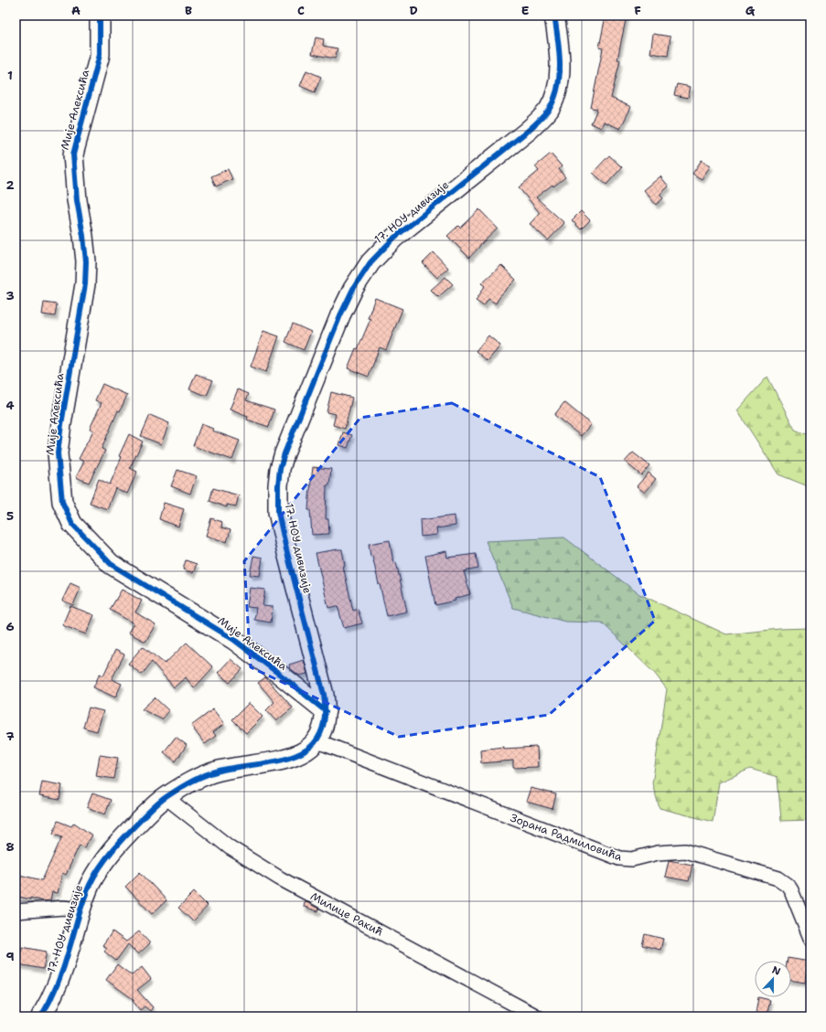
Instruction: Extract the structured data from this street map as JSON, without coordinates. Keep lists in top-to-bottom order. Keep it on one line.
{"streets":{"street":["Мије Алексића","17. НОУ дивизије","Зорана Радмиловића","Милице Ракић"]},"crossings":[["Мије Алексића","17. НОУ дивизије"],["17. НОУ дивизије","Зорана Радмиловића"],["17. НОУ дивизије","Милице Ракић"]],"north":"top","grid":{"columns":["A","B","C","D","E","F","G"],"rows":["1","2","3","4","5","6","7","8","9"]}}
